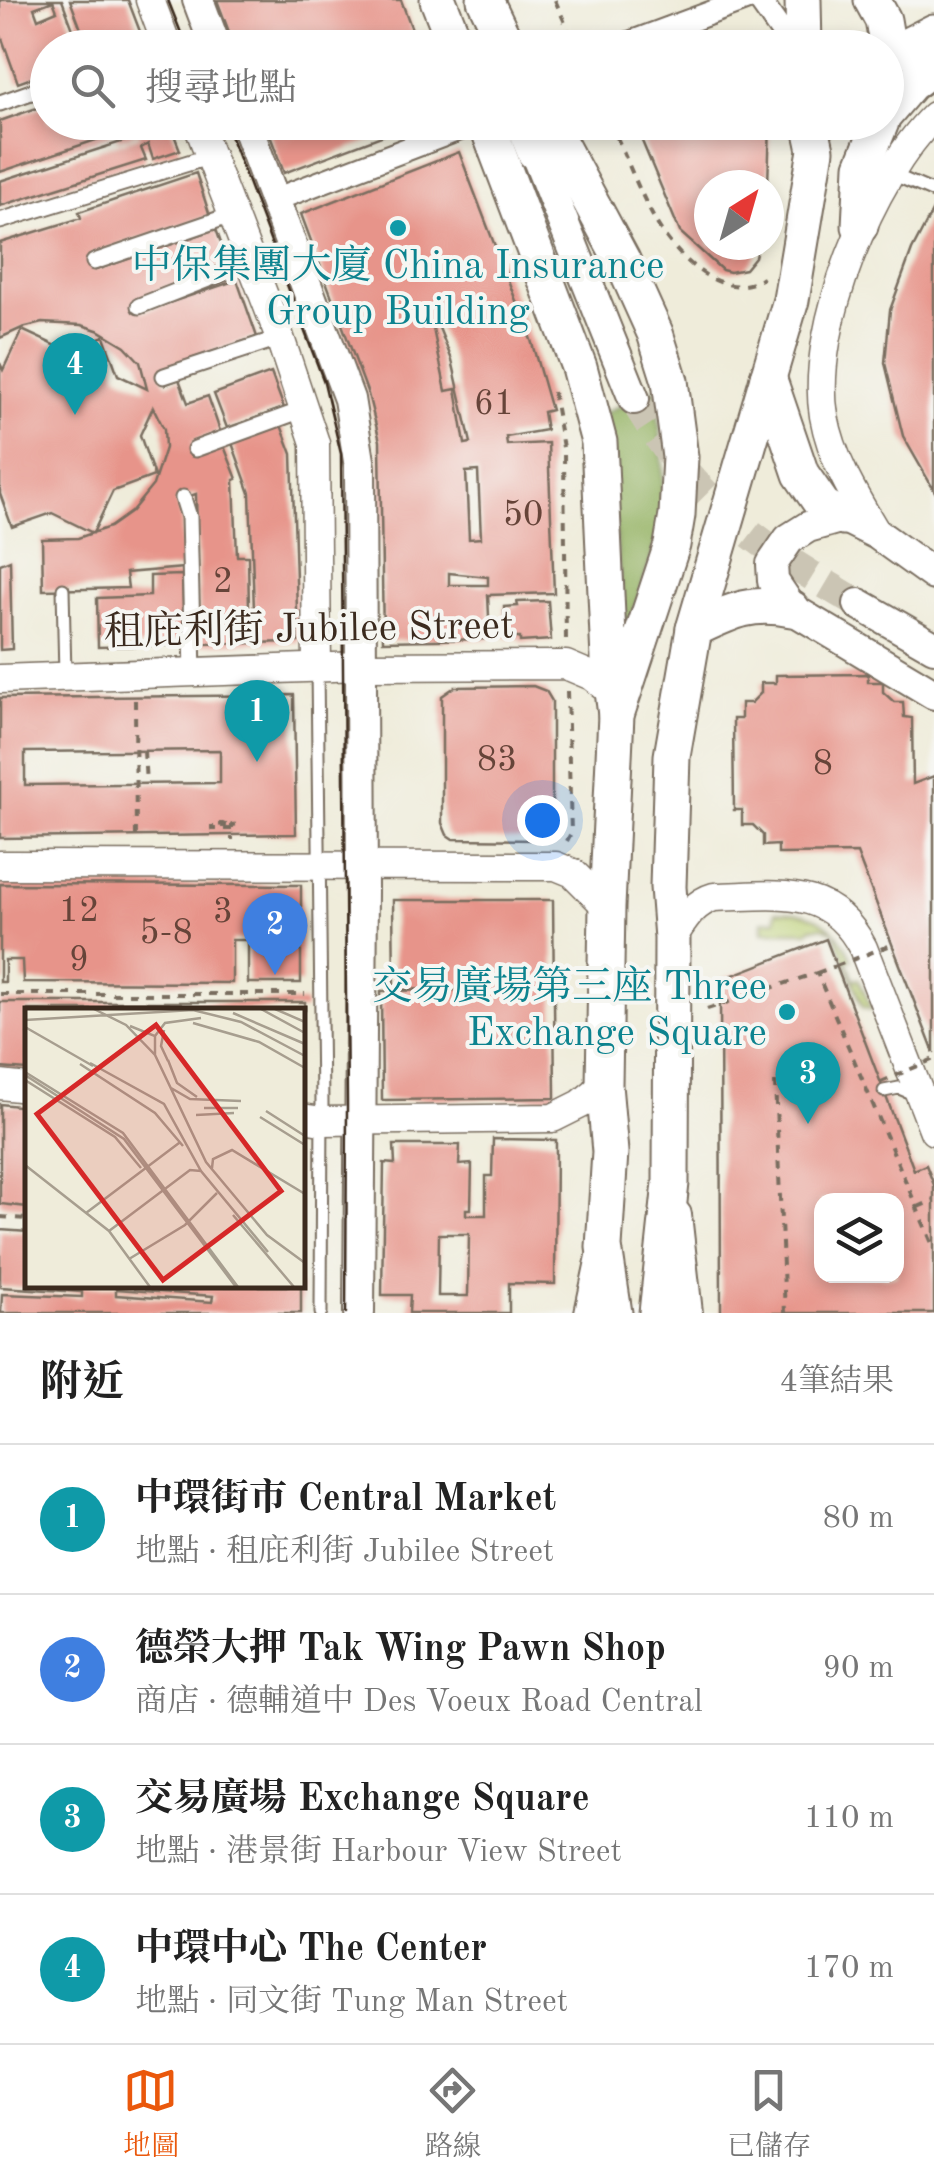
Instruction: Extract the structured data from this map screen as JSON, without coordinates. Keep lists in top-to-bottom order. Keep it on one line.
{"streets":{"street":["租庇利街 Jubilee Street"]},"places":["中保集團大廈 China Insurance Group Building","交易廣場第三座 Three Exchange Square"],"house_numbers":["61","50","2","83","8","12","3","5-8","9"],"north":"top right","page":{"search":"搜尋地點","pins":["4","1","2","3"],"heading":["附近","4筆結果"],"list":[{"mark":"1","name":"中環街市 Central Market","note":"地點 · 租庇利街 Jubilee Street","value":"80 m"},{"mark":"2","name":"德榮大押 Tak Wing Pawn Shop","note":"商店 · 德輔道中 Des Voeux Road Central","value":"90 m"},{"mark":"3","name":"交易廣場 Exchange Square","note":"地點 · 港景街 Harbour View Street","value":"110 m"},{"mark":"4","name":"中環中心 The Center","note":"地點 · 同文街 Tung Man Street","value":"170 m"}],"nav":["地圖","路線","已儲存"]}}
